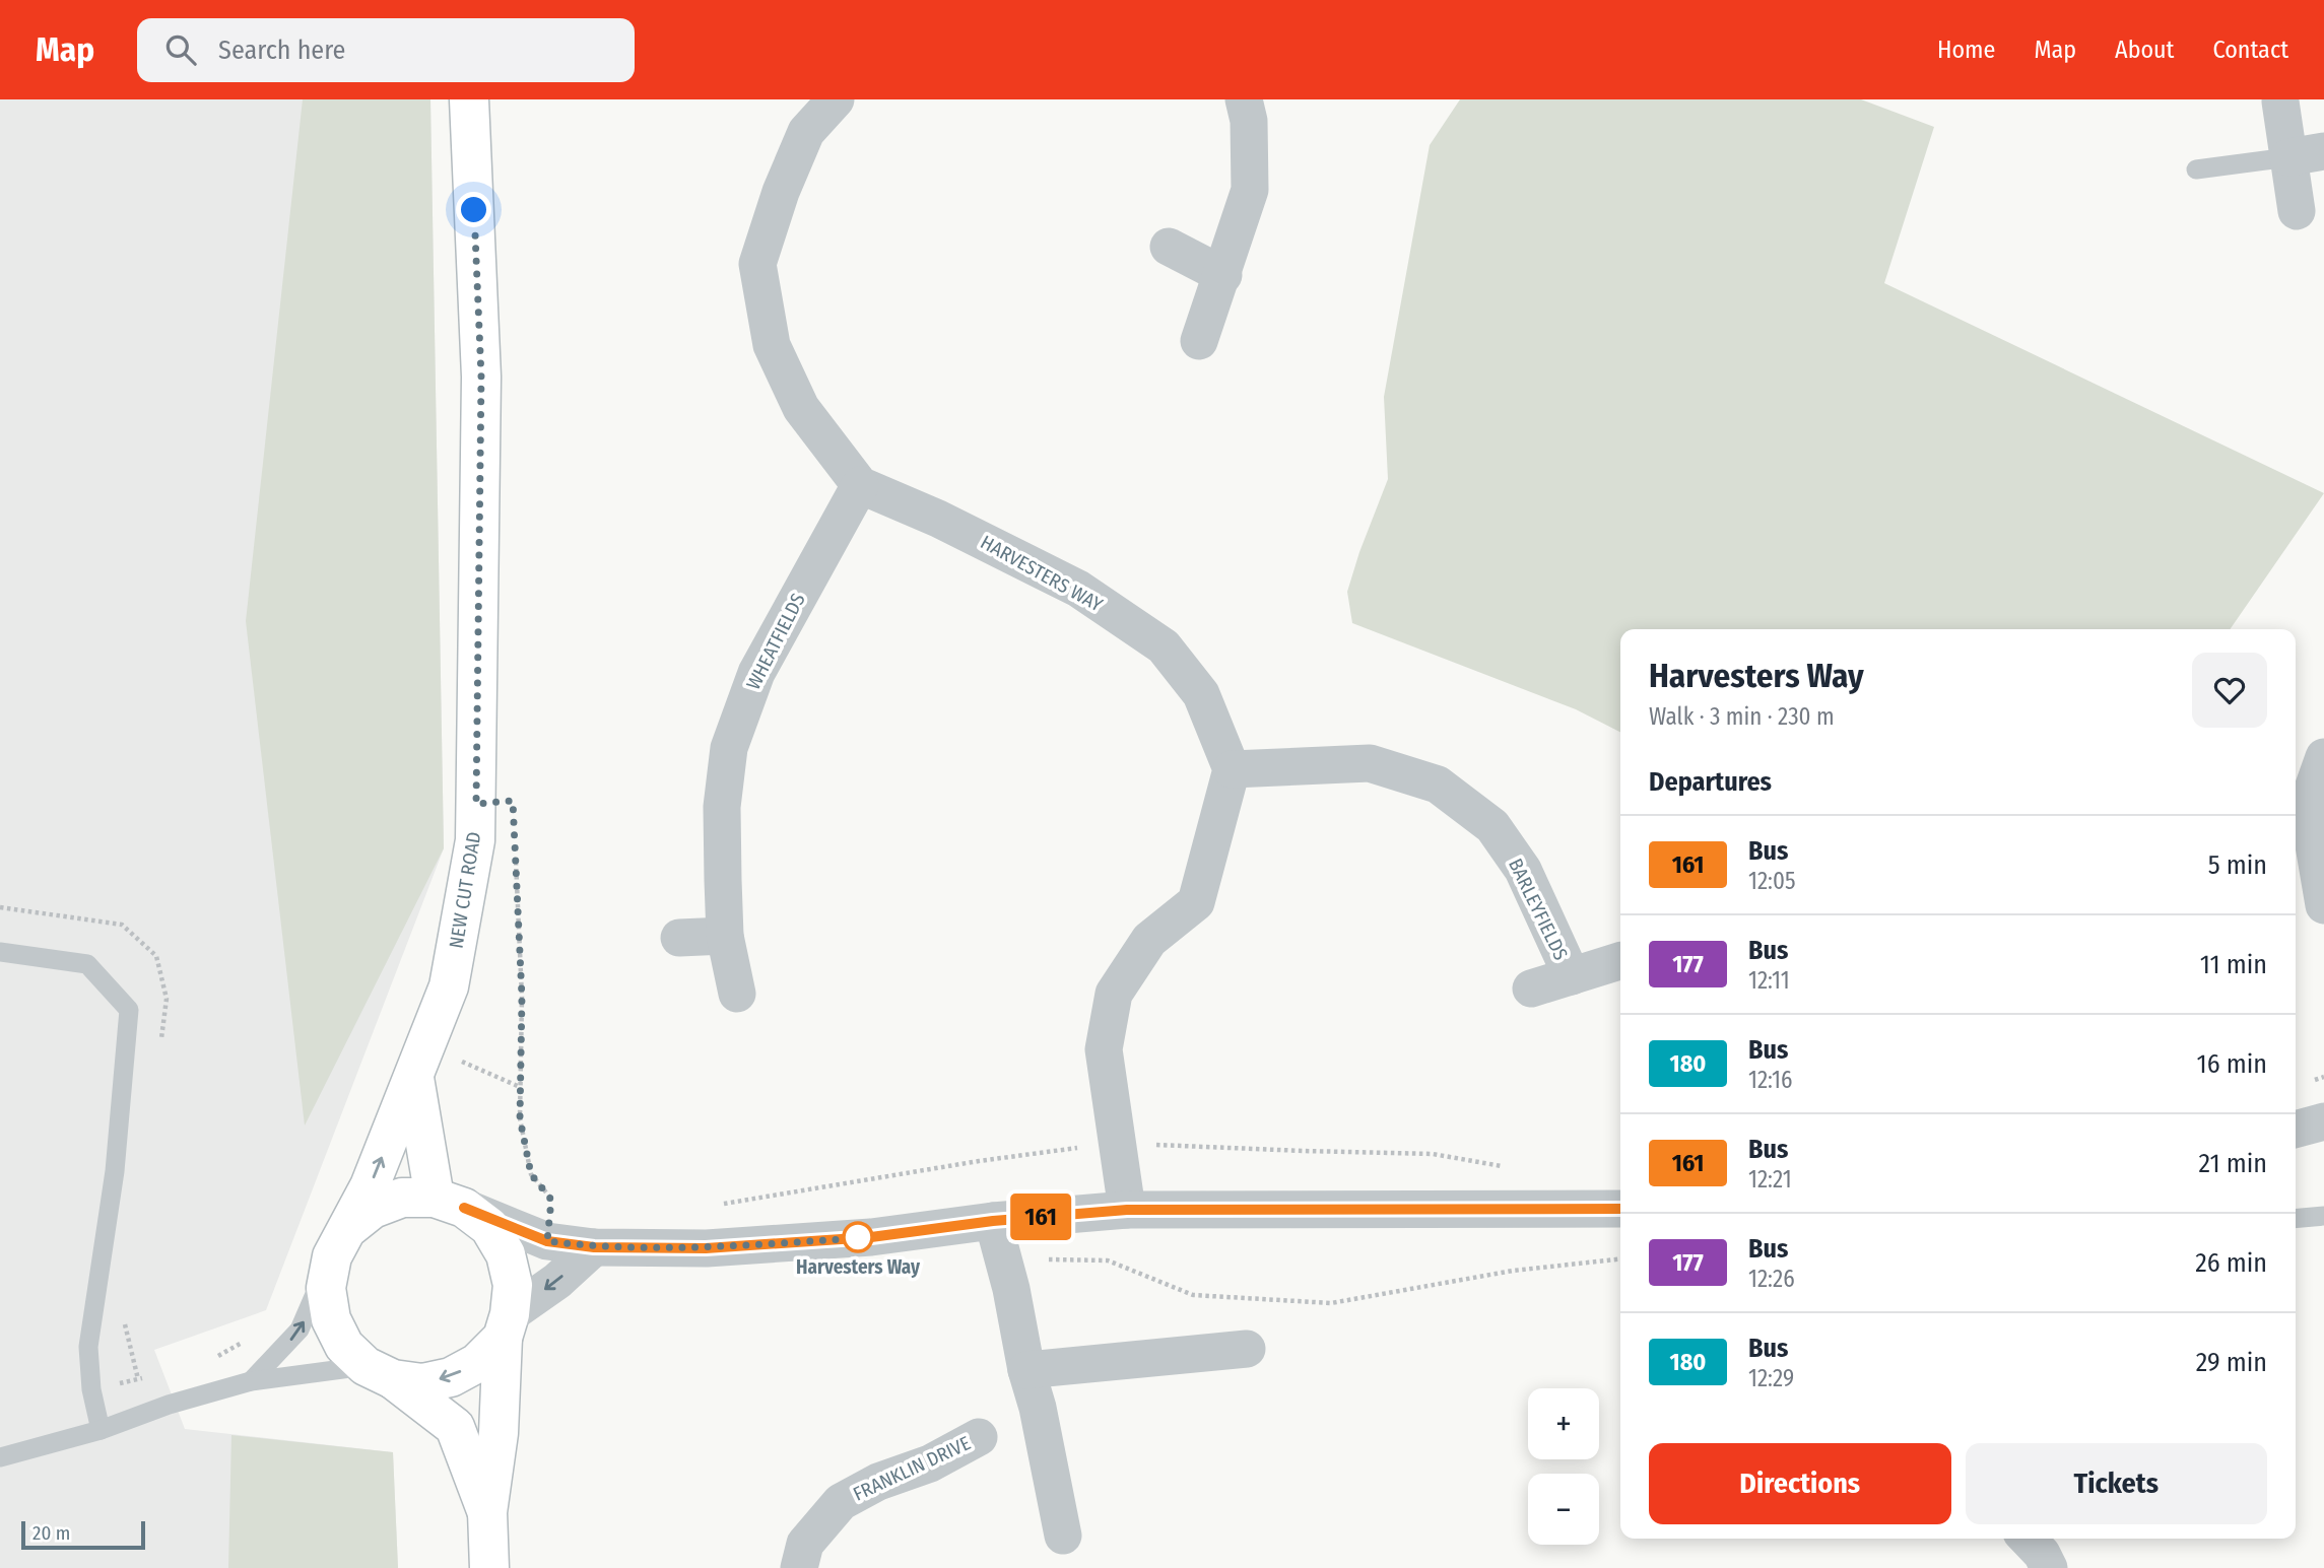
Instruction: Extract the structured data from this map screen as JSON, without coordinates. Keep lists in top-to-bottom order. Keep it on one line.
{"streets":{"street":["HARVESTERS WAY","WHEATFIELDS","NEW CUT ROAD","BARLEYFIELDS","FRANKLIN DRIVE"]},"crossings":[["HARVESTERS WAY","WHEATFIELDS"],["HARVESTERS WAY","BARLEYFIELDS"]],"places":["Harvesters Way"],"lines":["bus line 161"],"scale_bar":"20 m","page":{"header":"Map","search":"Search here","nav":["Home","Map","About","Contact"],"on_map":"161","heading":[["Harvesters Way","Walk · 3 min · 230 m"],"Departures"],"list":[{"mark":"161","name":"Bus","note":"12:05","value":"5 min"},{"mark":"177","name":"Bus","note":"12:11","value":"11 min"},{"mark":"180","name":"Bus","note":"12:16","value":"16 min"},{"mark":"161","name":"Bus","note":"12:21","value":"21 min"},{"mark":"177","name":"Bus","note":"12:26","value":"26 min"},{"mark":"180","name":"Bus","note":"12:29","value":"29 min"}],"map_buttons":["+","−"],"buttons":["Directions","Tickets"],"scale":"20 m"}}
